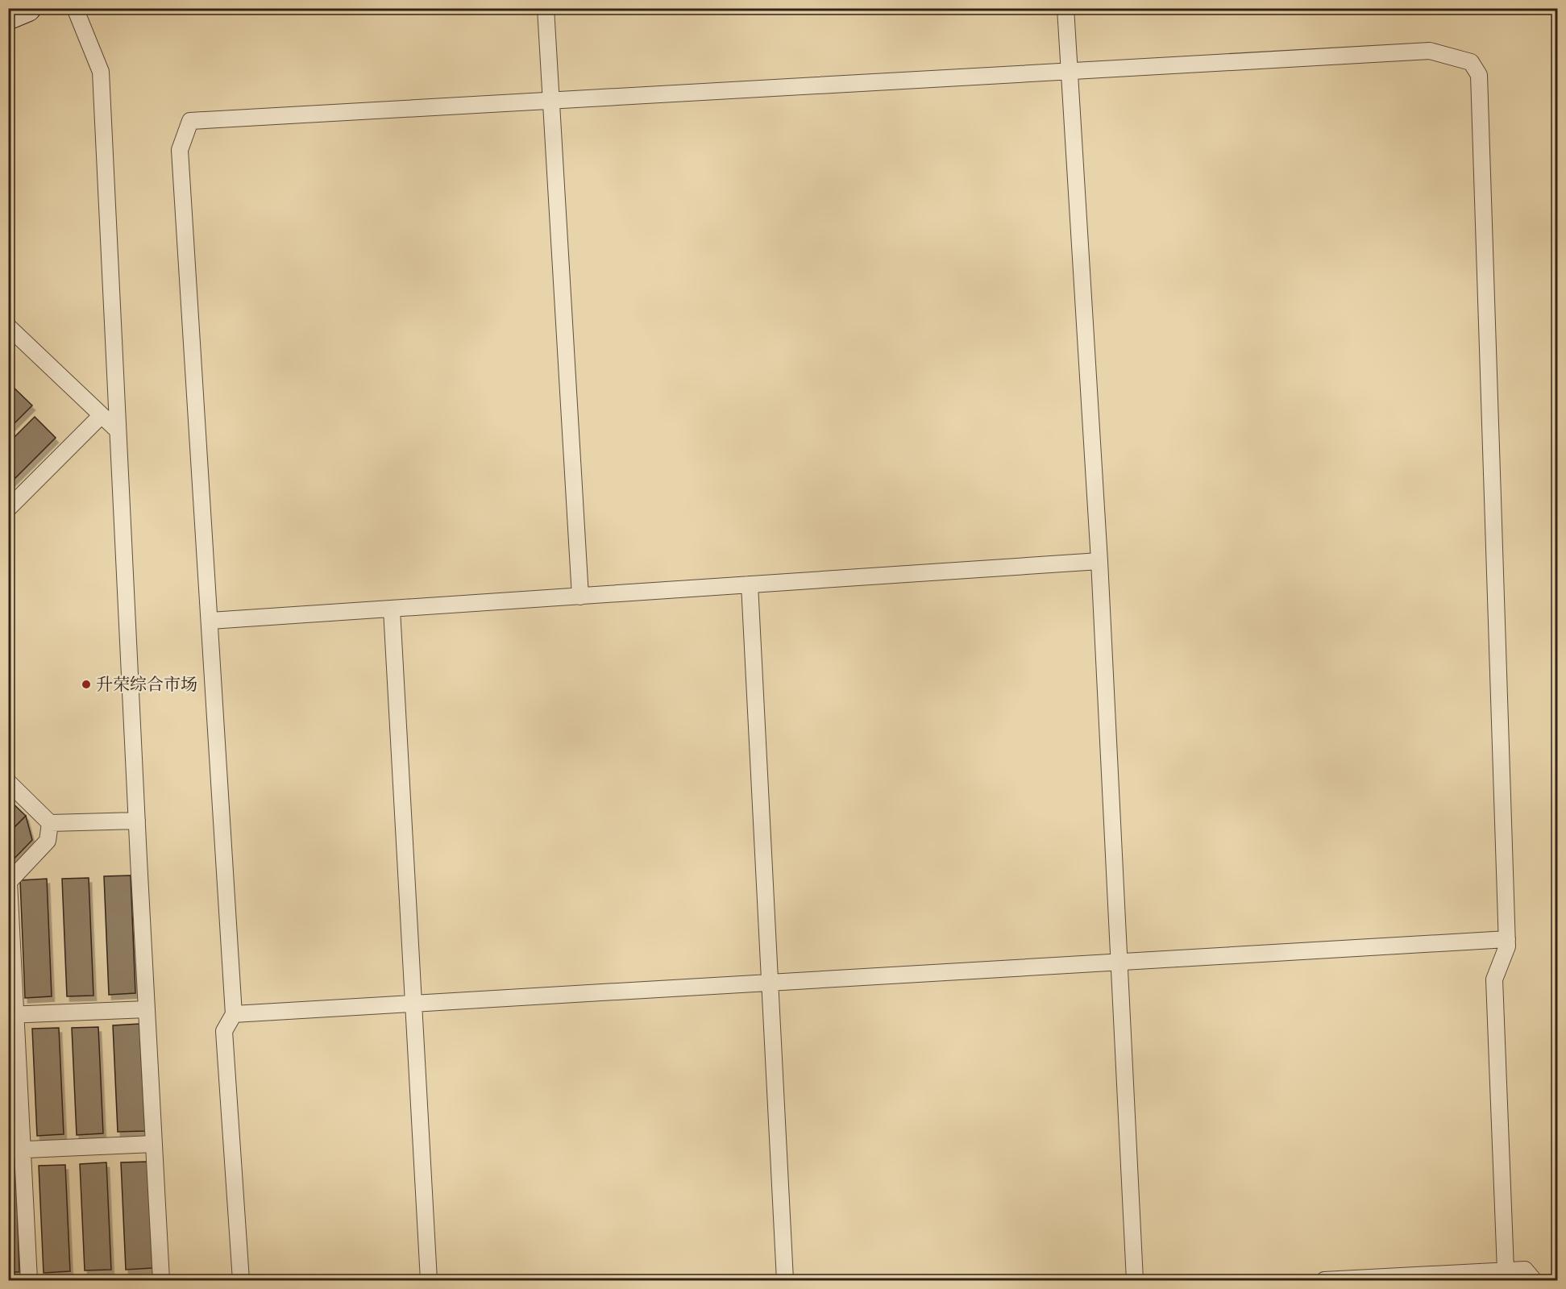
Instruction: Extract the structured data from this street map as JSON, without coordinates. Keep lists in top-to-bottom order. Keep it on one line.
{"places":["升荣综合市场"]}
